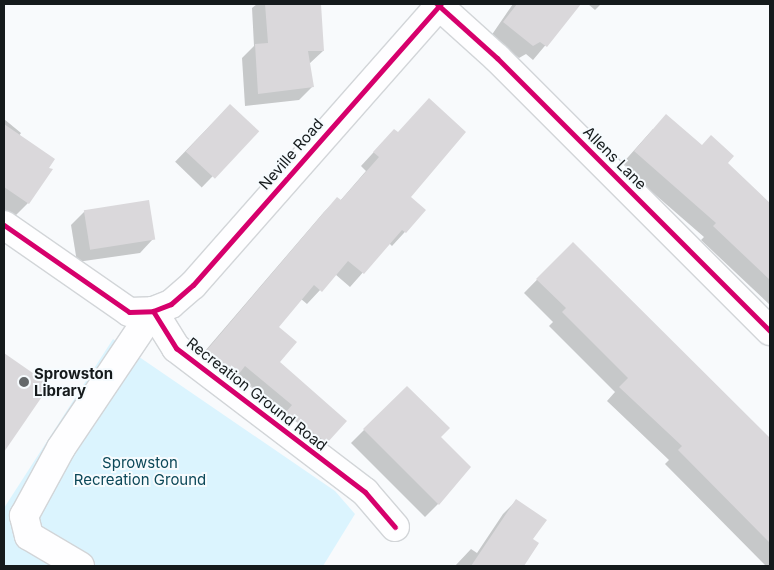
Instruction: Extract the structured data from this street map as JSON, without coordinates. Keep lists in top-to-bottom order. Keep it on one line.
{"streets":{"street":["Neville Road","Allens Lane","Recreation Ground Road"]},"crossings":[["Neville Road","Allens Lane"],["Neville Road","Recreation Ground Road"]],"parks":["Sprowston Recreation Ground"],"places":["Sprowston Library"]}
